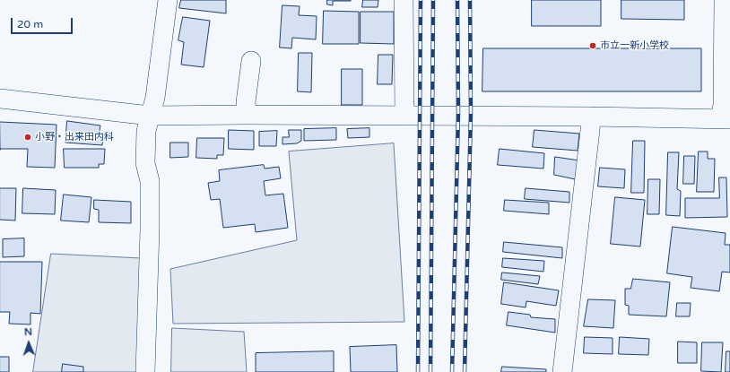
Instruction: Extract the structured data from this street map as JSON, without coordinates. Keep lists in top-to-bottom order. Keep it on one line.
{"places":["市立一新小学校","小野・出来田内科"],"scale_bar":"20 m","north":"top"}
